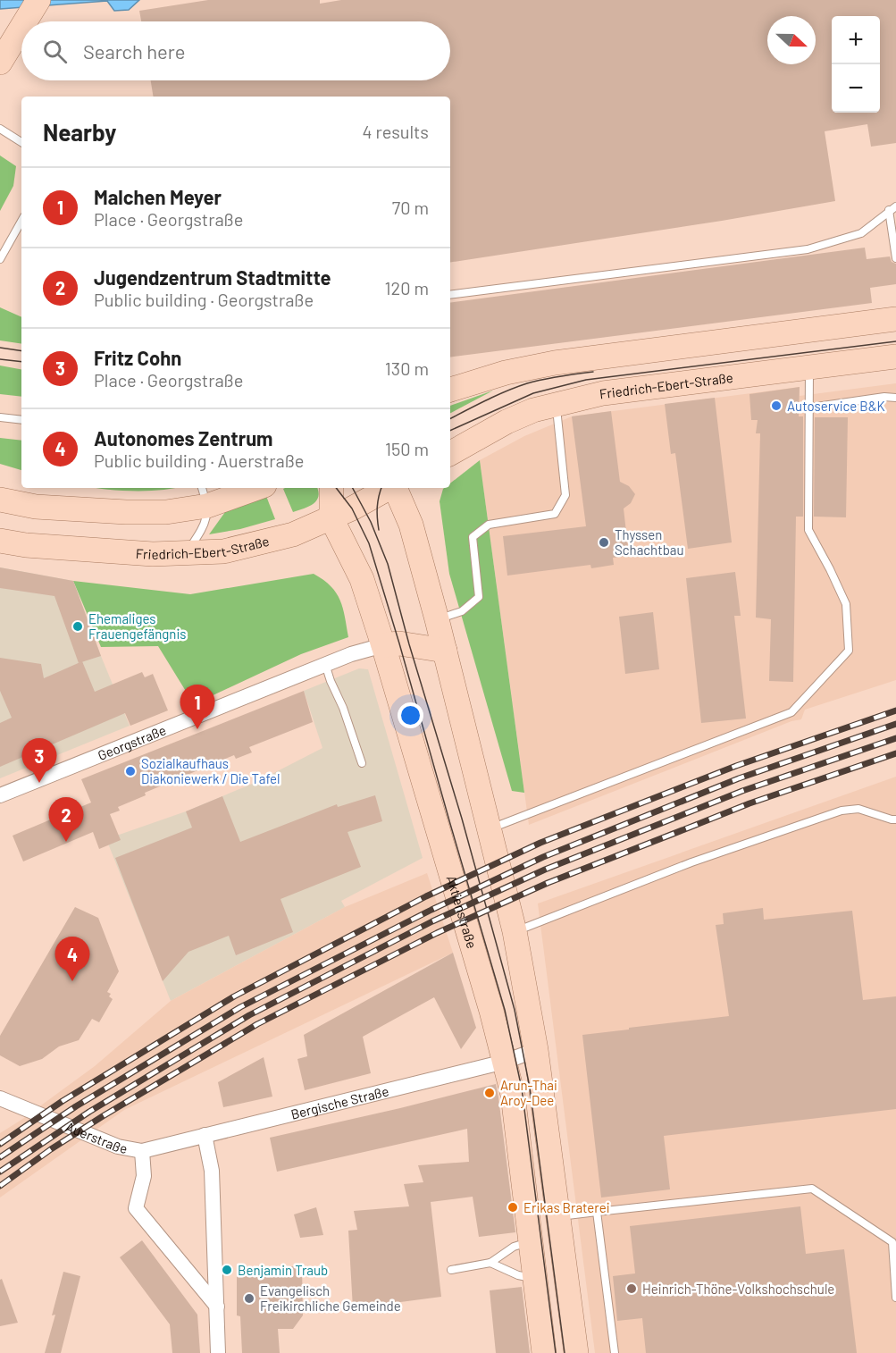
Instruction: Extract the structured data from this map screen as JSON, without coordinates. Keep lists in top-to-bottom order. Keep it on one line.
{"streets":{"main road":["Friedrich-Ebert-Straße","Aktienstraße"],"street":["Georgstraße","Bergische Straße","Auerstraße"]},"crossings":[["Friedrich-Ebert-Straße","Aktienstraße"],["Georgstraße","Aktienstraße"],["Aktienstraße","Bergische Straße"],["Bergische Straße","Auerstraße"]],"places":["Autoservice B&K","Thyssen Schachtbau","Ehemaliges Frauengefängnis","Sozialkaufhaus Diakoniewerk / Die Tafel","Arun-Thai Aroy-Dee","Erikas Braterei","Benjamin Traub","Heinrich-Thöne-Volkshochschule","Evangelisch Freikirchliche Gemeinde"],"north":"right","page":{"map_buttons":["+","−"],"search":"Search here","heading":["Nearby","4 results"],"list":[{"mark":"1","name":"Malchen Meyer","note":"Place · Georgstraße","value":"70 m"},{"mark":"2","name":"Jugendzentrum Stadtmitte","note":"Public building · Georgstraße","value":"120 m"},{"mark":"3","name":"Fritz Cohn","note":"Place · Georgstraße","value":"130 m"},{"mark":"4","name":"Autonomes Zentrum","note":"Public building · Auerstraße","value":"150 m"}],"pins":["1","3","2","4"]}}
